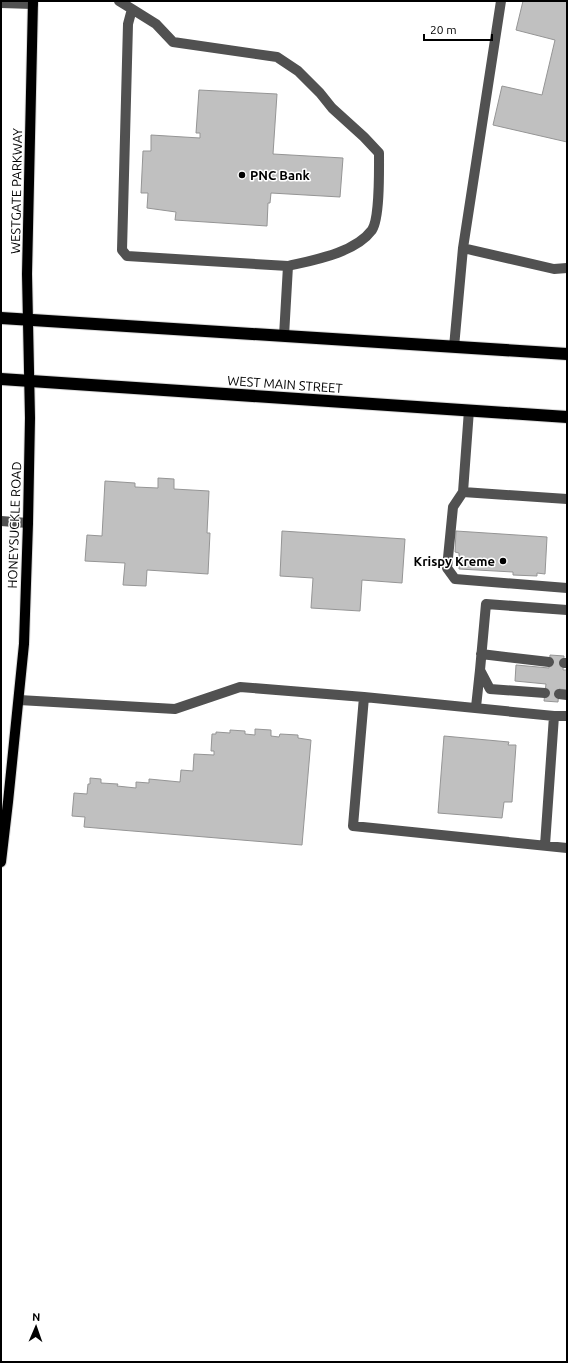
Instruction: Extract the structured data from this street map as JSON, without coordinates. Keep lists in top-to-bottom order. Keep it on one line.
{"streets":{"highway":["WEST MAIN STREET"],"main road":["WESTGATE PARKWAY","HONEYSUCKLE ROAD"]},"crossings":[["WESTGATE PARKWAY","WEST MAIN STREET"],["WESTGATE PARKWAY","HONEYSUCKLE ROAD"],["WEST MAIN STREET","HONEYSUCKLE ROAD"]],"places":["PNC Bank","Krispy Kreme"],"scale_bar":"20 m","north":"top"}
